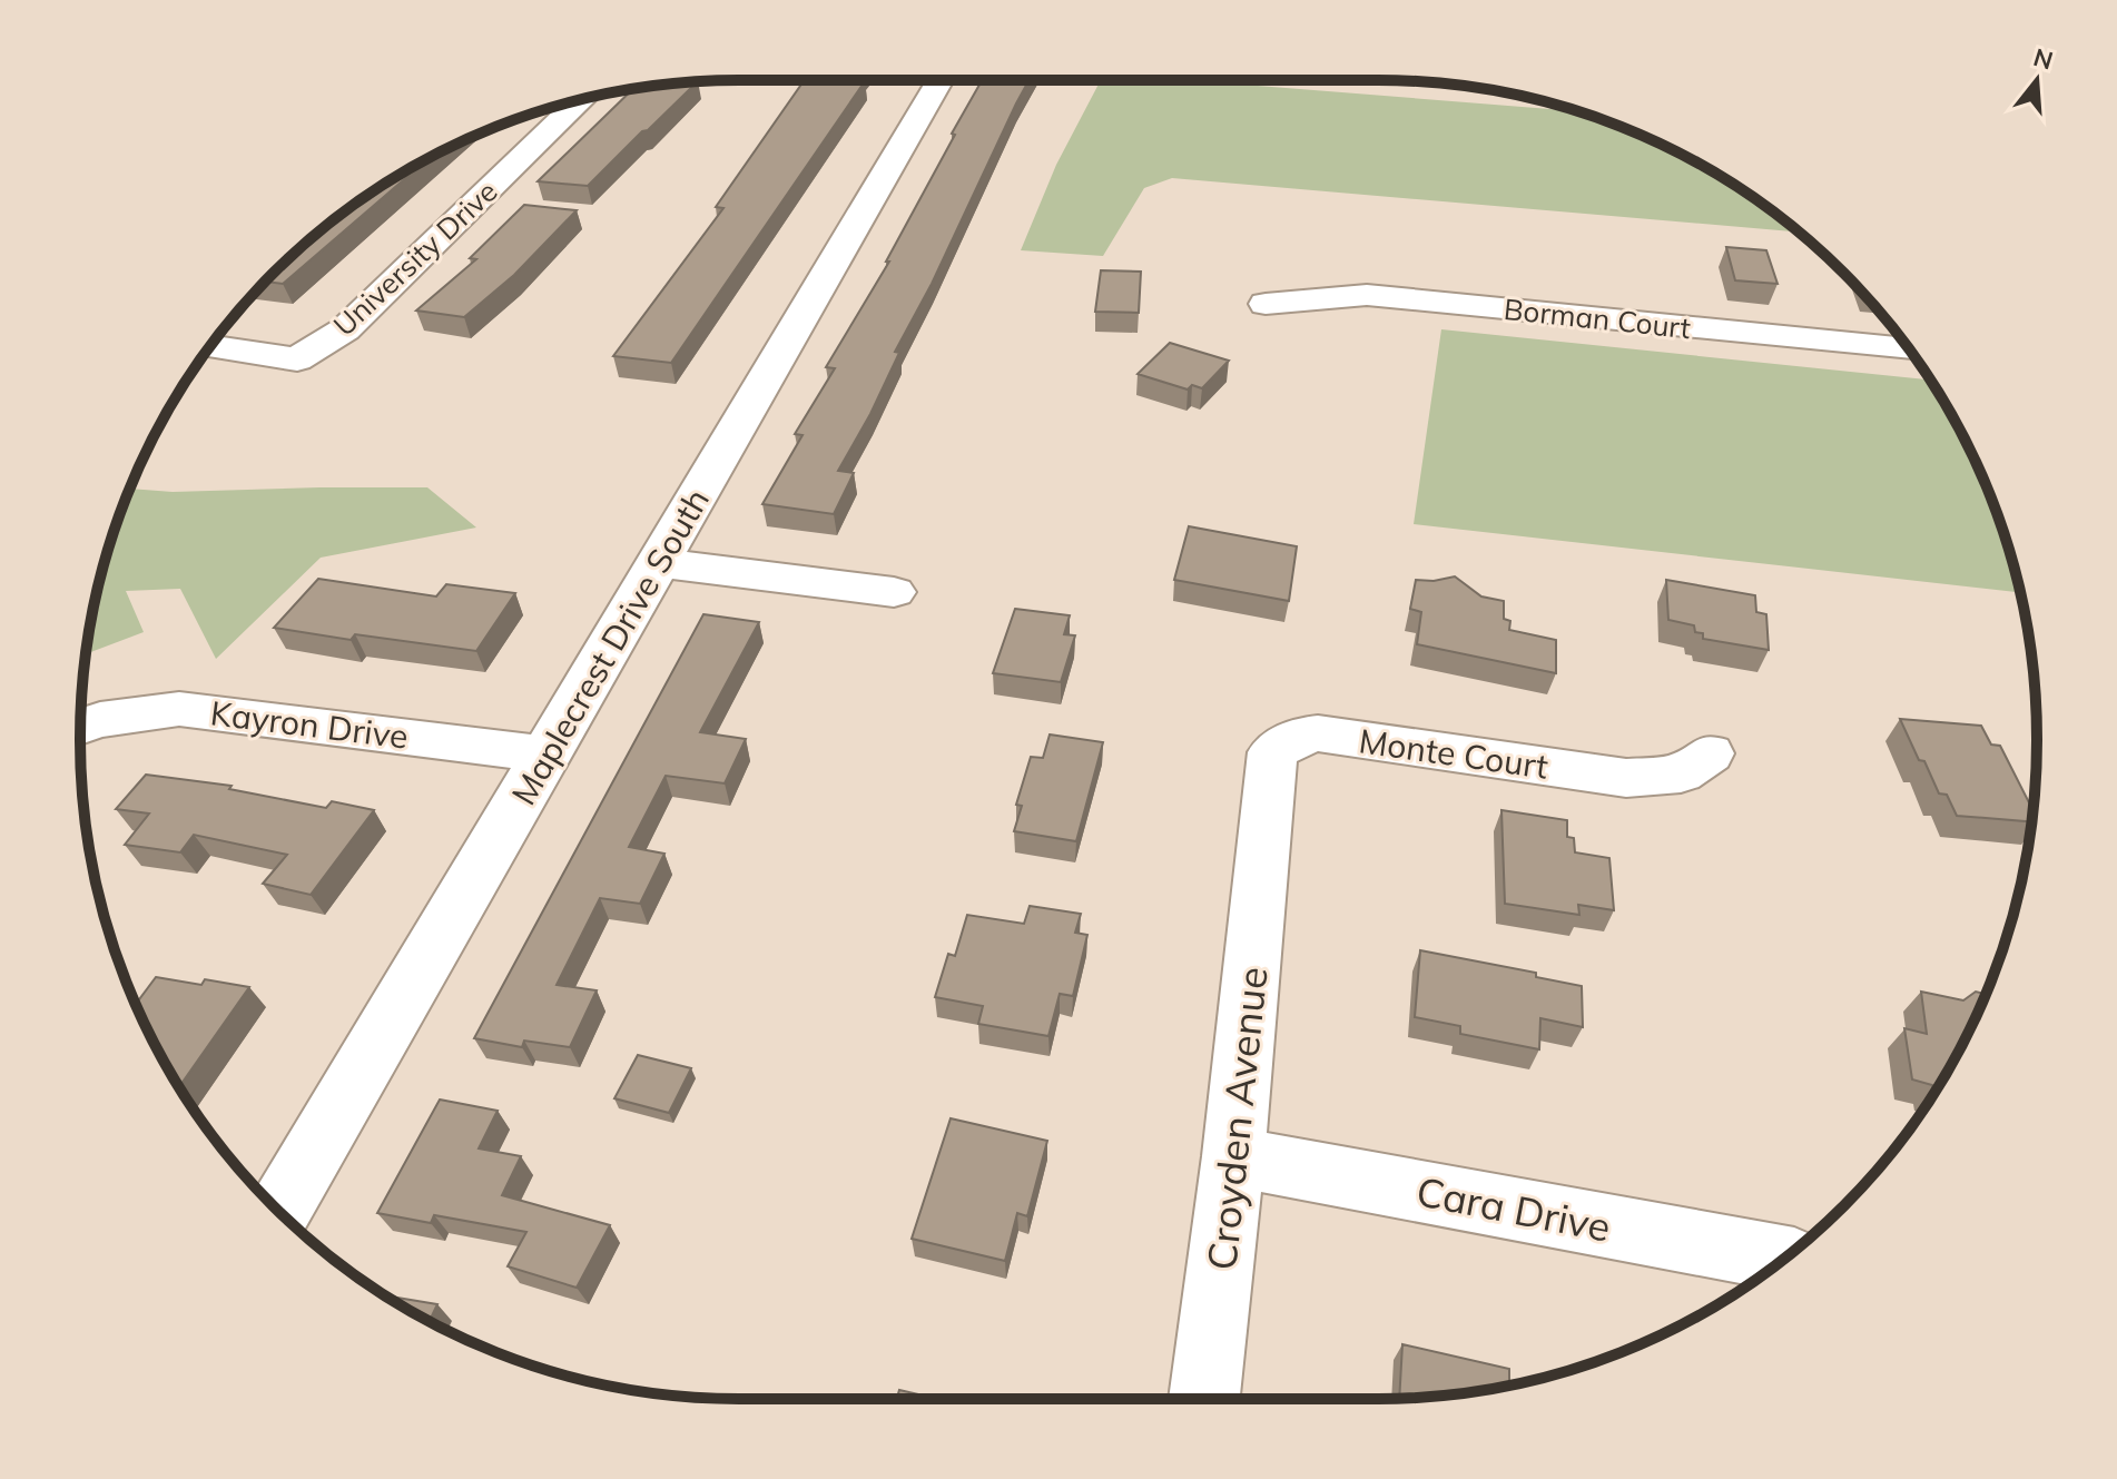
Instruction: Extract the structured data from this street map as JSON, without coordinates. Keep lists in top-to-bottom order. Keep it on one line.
{"streets":{"street":["University Drive","Borman Court","Maplecrest Drive South","Kayron Drive","Monte Court","Croyden Avenue","Cara Drive"]},"crossings":[["Maplecrest Drive South","Kayron Drive"],["Monte Court","Croyden Avenue"],["Croyden Avenue","Cara Drive"]],"north":"top"}
